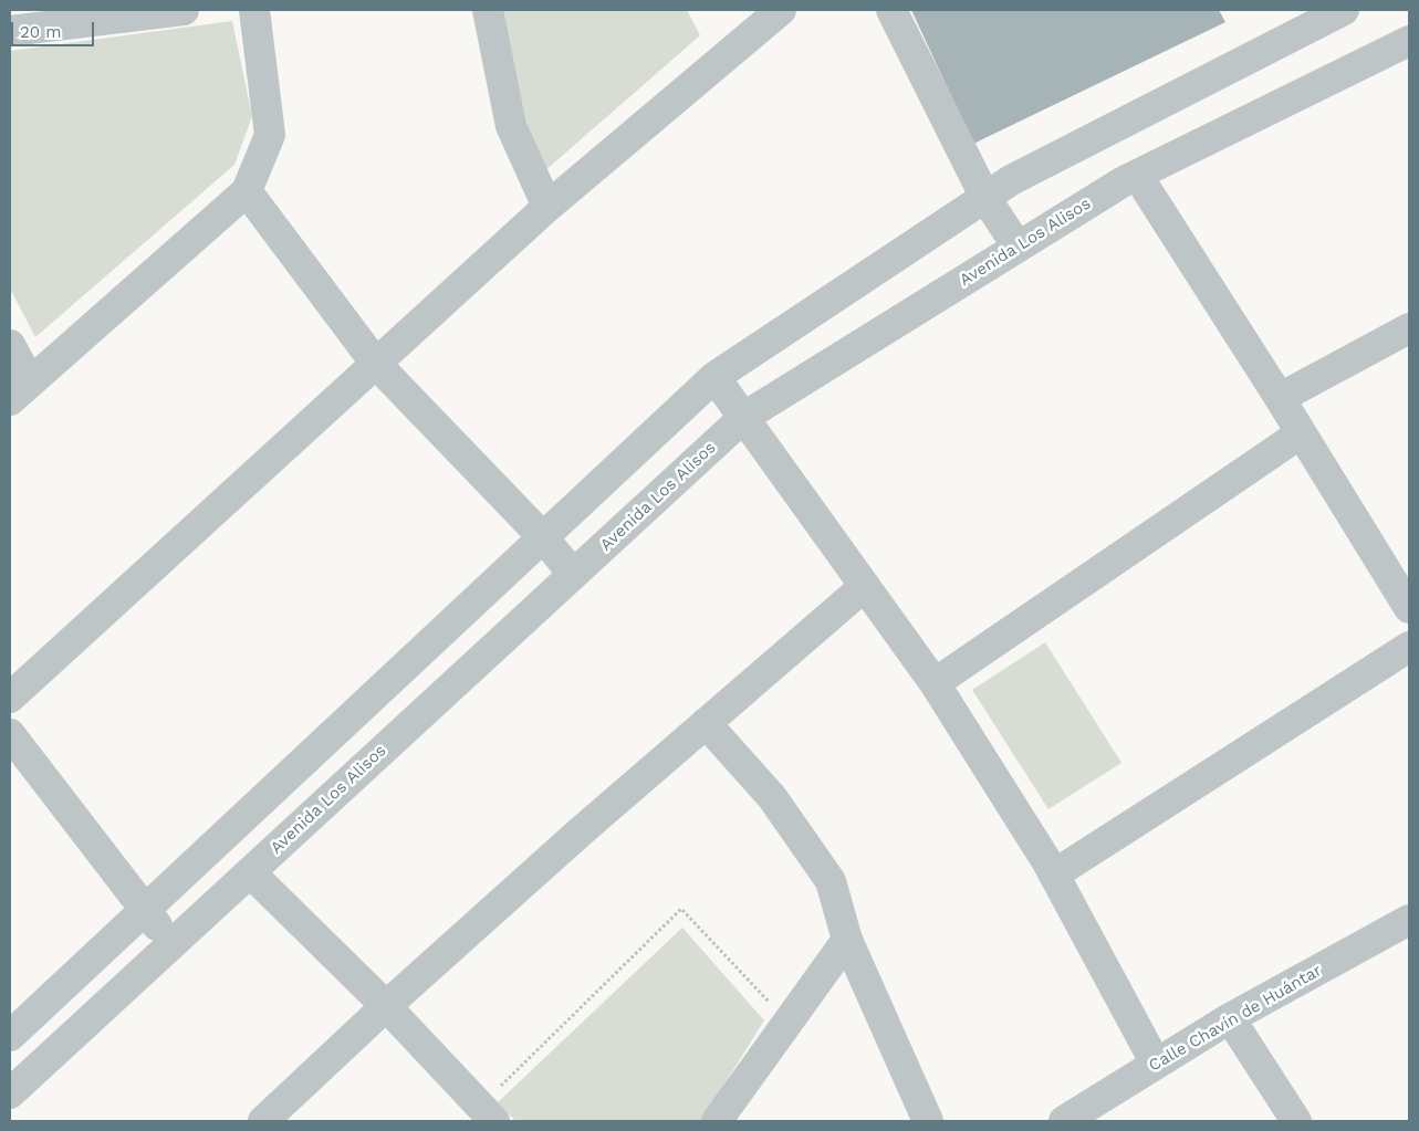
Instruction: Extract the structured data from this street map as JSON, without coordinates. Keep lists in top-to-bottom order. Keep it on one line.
{"streets":{"street":["Avenida Los Alisos","Calle Chavín de Huántar"]},"scale_bar":"20 m"}
